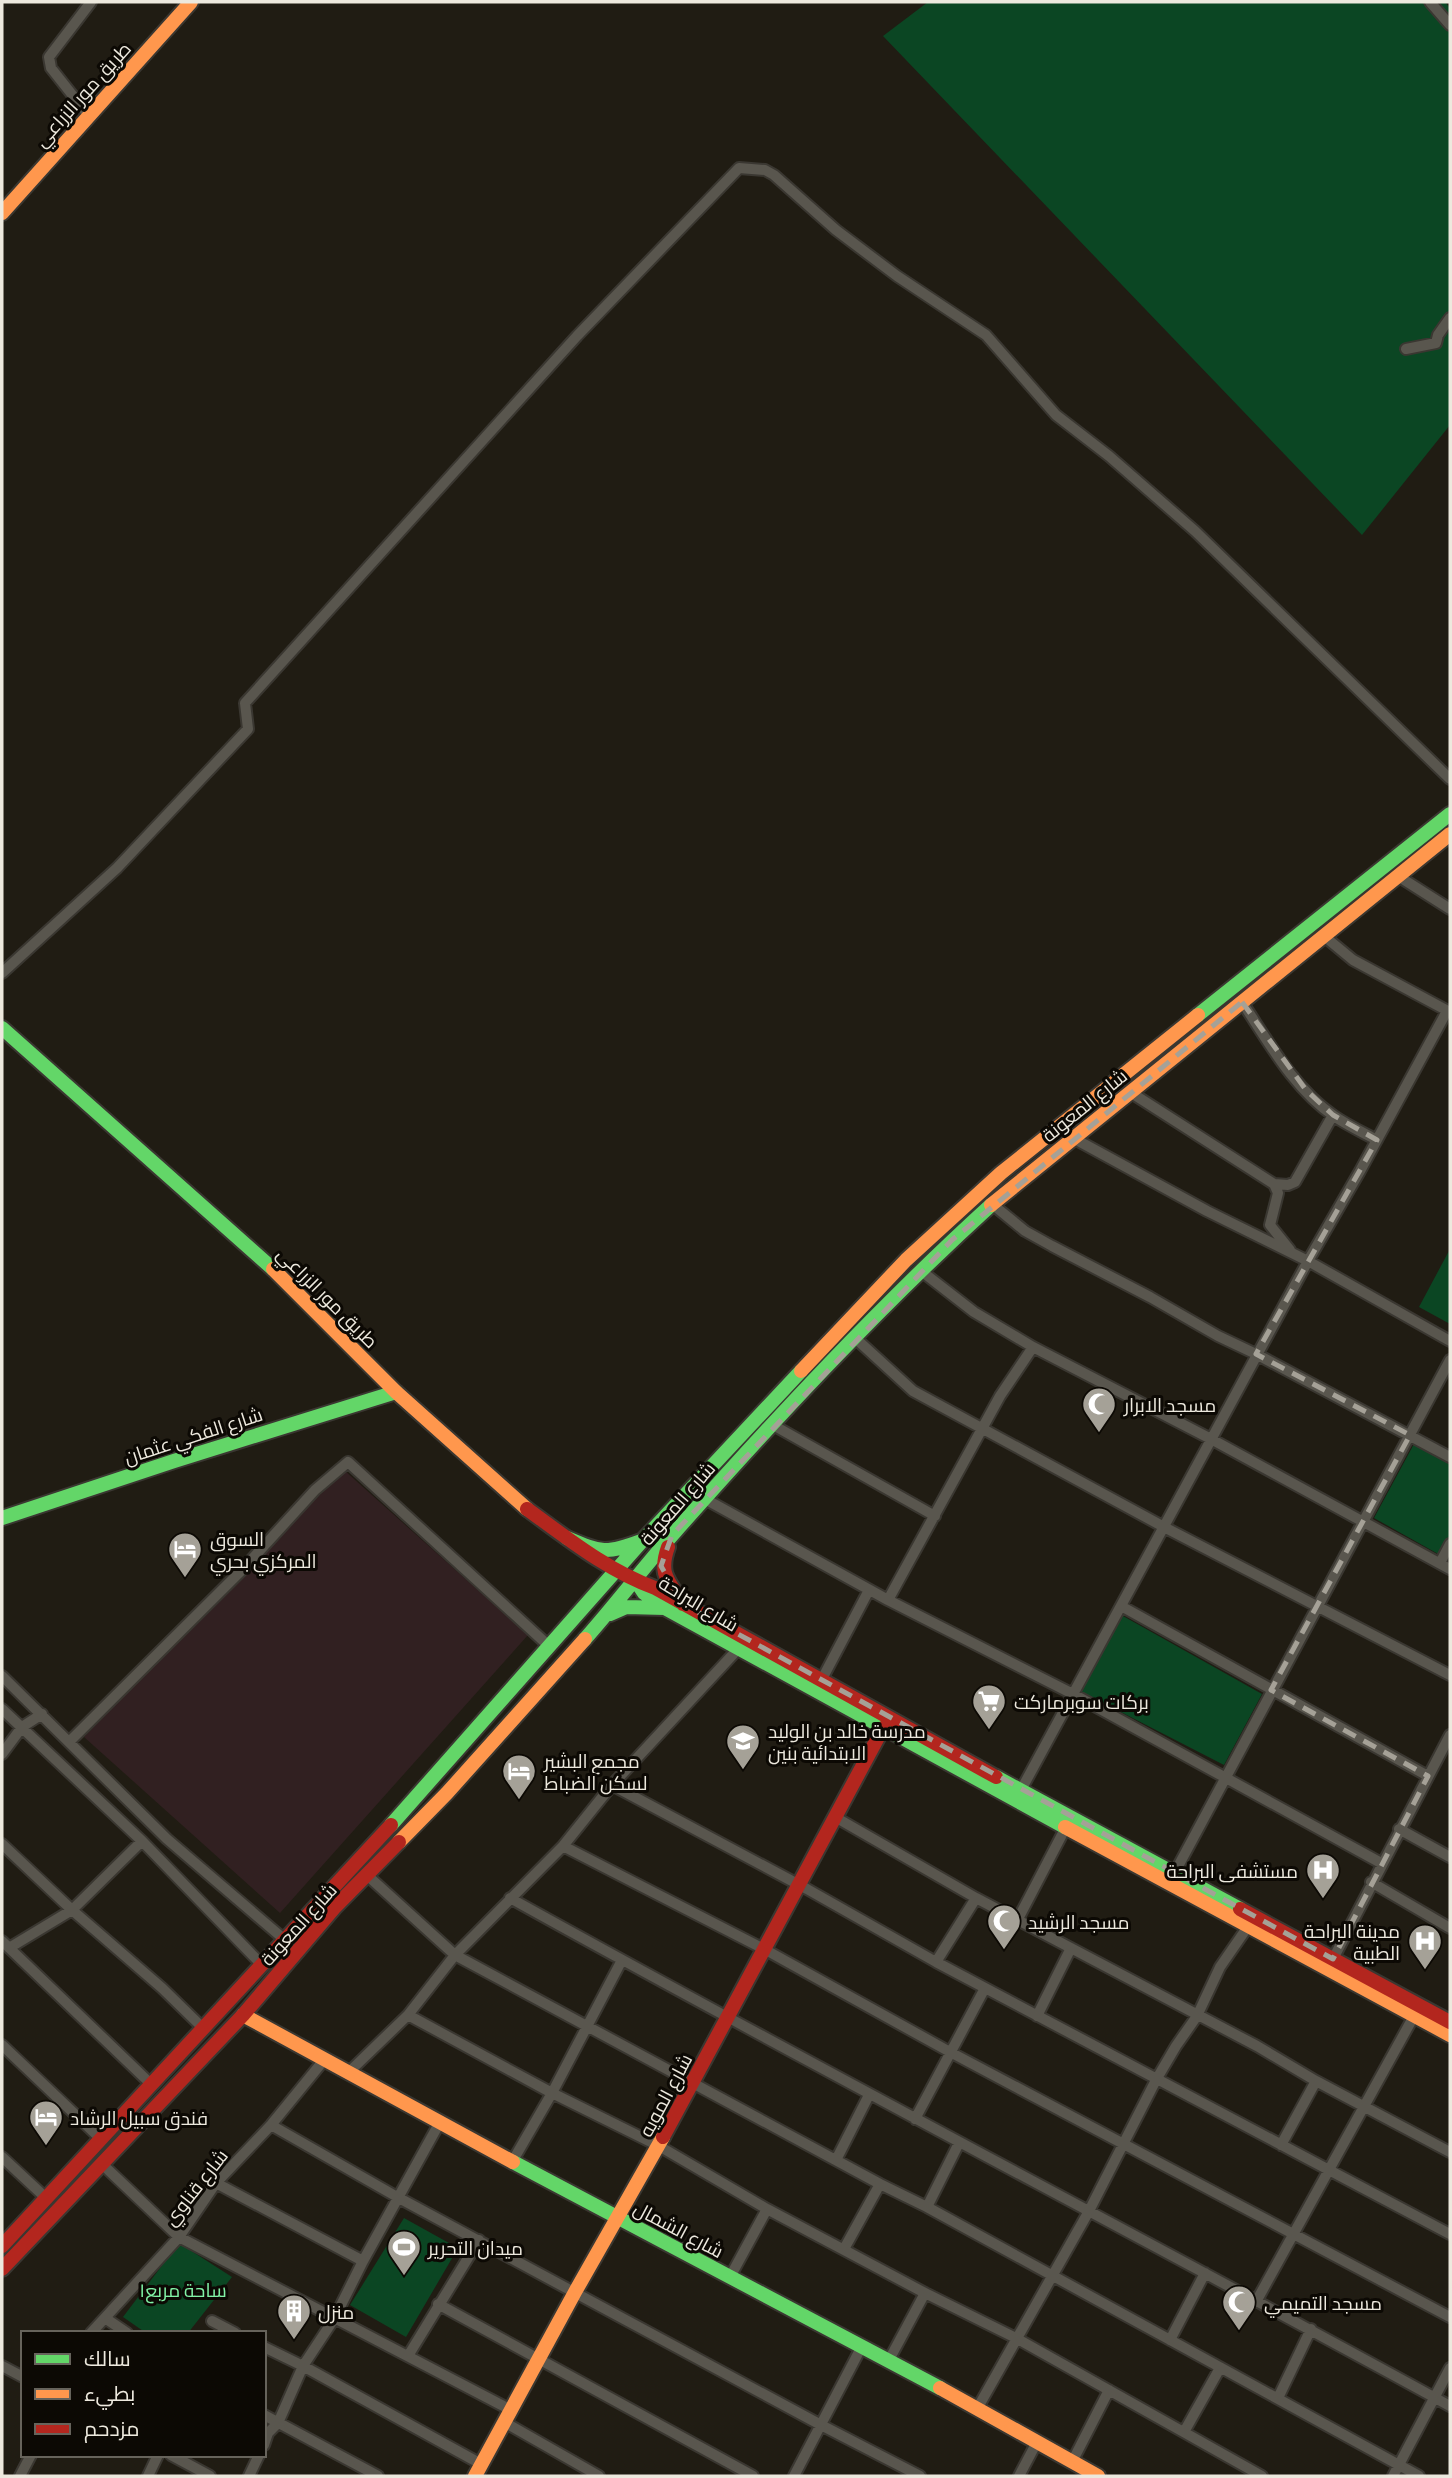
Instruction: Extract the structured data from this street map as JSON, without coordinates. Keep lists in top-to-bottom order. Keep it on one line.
{"streets":{"main road":["طريق مور الزراعي","شارع المعونة","شارع الفكي عثمان","شارع البراحة","شارع المويه","شارع الشمال"],"street":["شارع قناوي"]},"crossings":[["طريق مور الزراعي","شارع المعونة"],["طريق مور الزراعي","شارع الفكي عثمان"],["طريق مور الزراعي","شارع البراحة"],["شارع المعونة","شارع البراحة"],["شارع المعونة","شارع الشمال"],["شارع البراحة","شارع المويه"],["شارع المويه","شارع الشمال"],["شارع قناوي","شارع الشمال"]],"parks":["ساحة مربع١"],"places":{"mosque":["مسجد الابرار","مسجد الرشيد","مسجد التميمي"],"hotel":["السوق المركزي بحري","مجمع البشير لسكن الضباط","فندق سبيل الرشاد"],"supermarket":["بركات سوبرماركت"],"school or university":["مدرسة خالد بن الوليد الابتدائية بنين"],"hospital":["مستشفى البراحة","مدينة البراحة الطبية"],"sports":["ميدان التحرير"],"building":["منزل"]},"legend":["سالك","بطيء","مزدحم"]}
